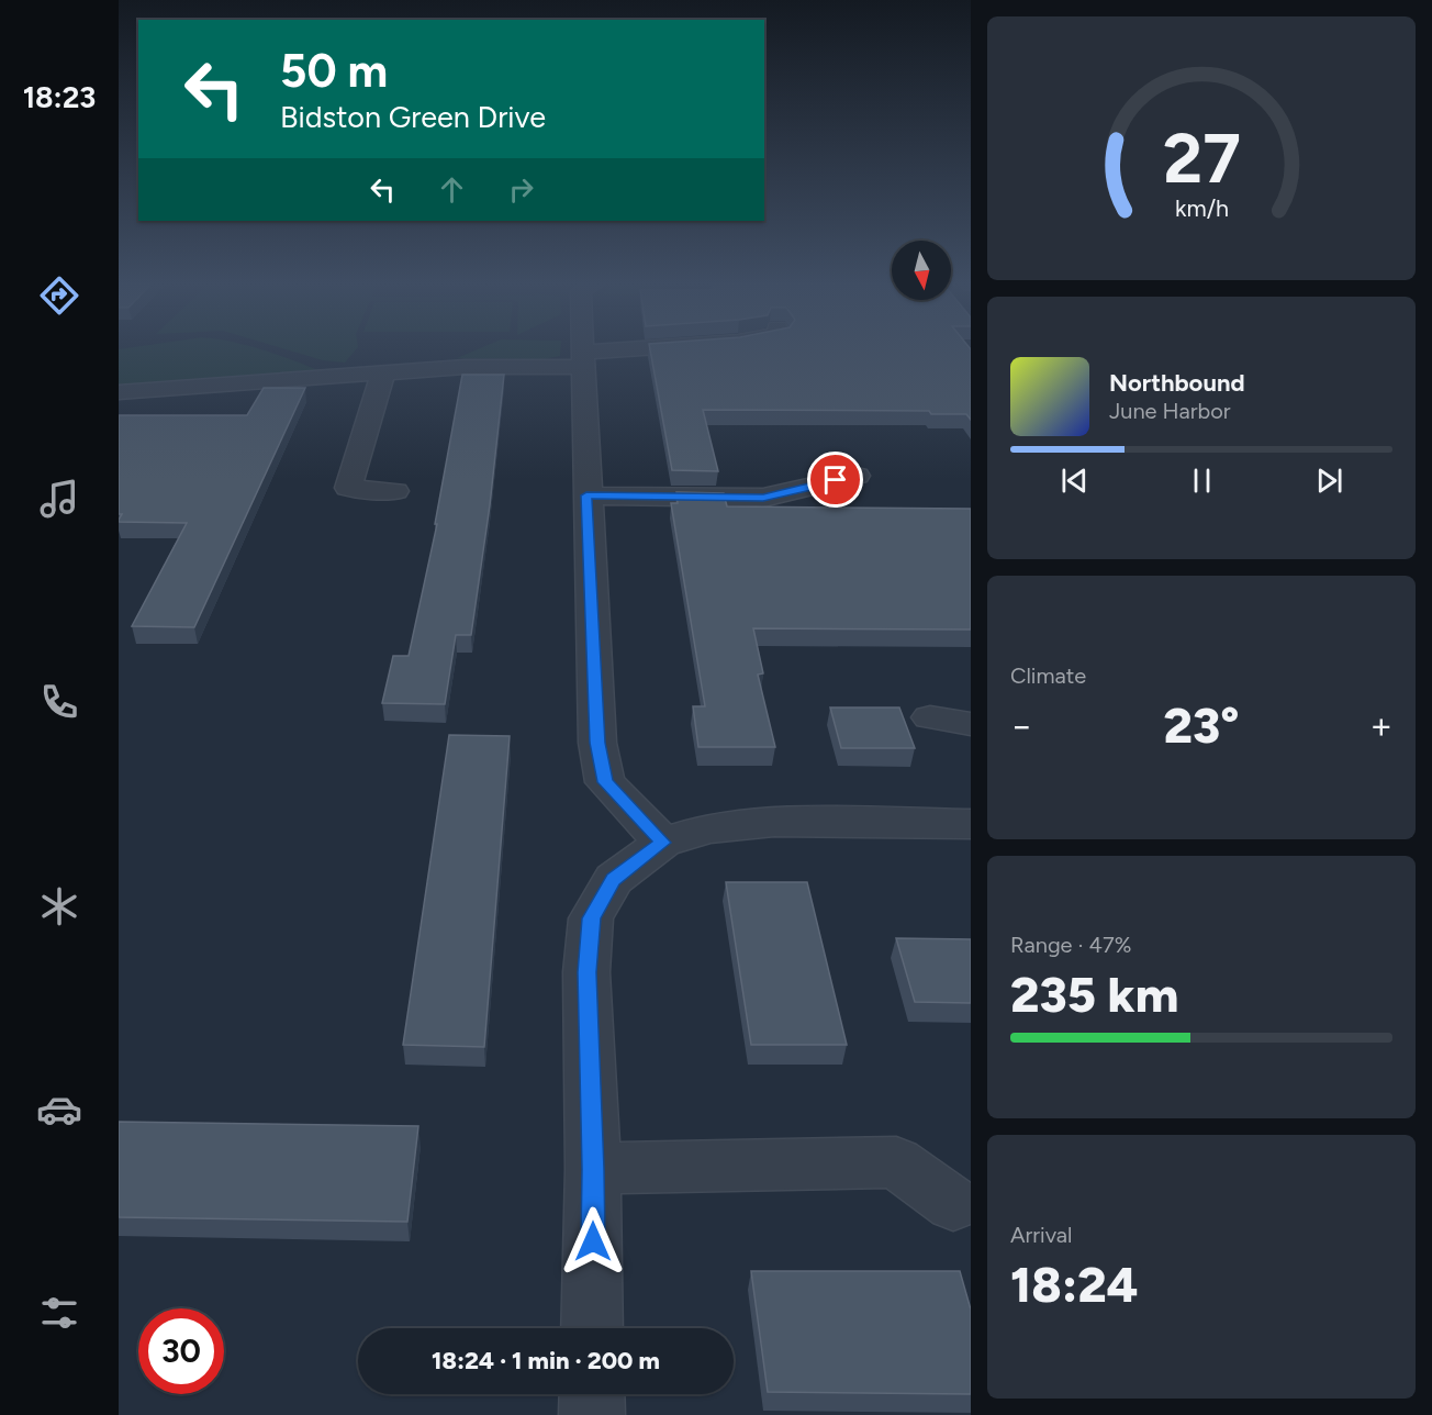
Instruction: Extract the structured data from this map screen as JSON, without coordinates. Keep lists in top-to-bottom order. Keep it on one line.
{"north":"bottom","page":{"tabs":"18:23","turn":["50 m","Bidston Green Drive"],"song":["Northbound","June Harbor"],"tile":["Climate",["Range · 47%","235 km"],["Arrival","18:24"]],"heat":["−","23°","+"],"limit":"30","trip":"18:24 · 1 min · 200 m","gauge":["27","km/h"]}}
